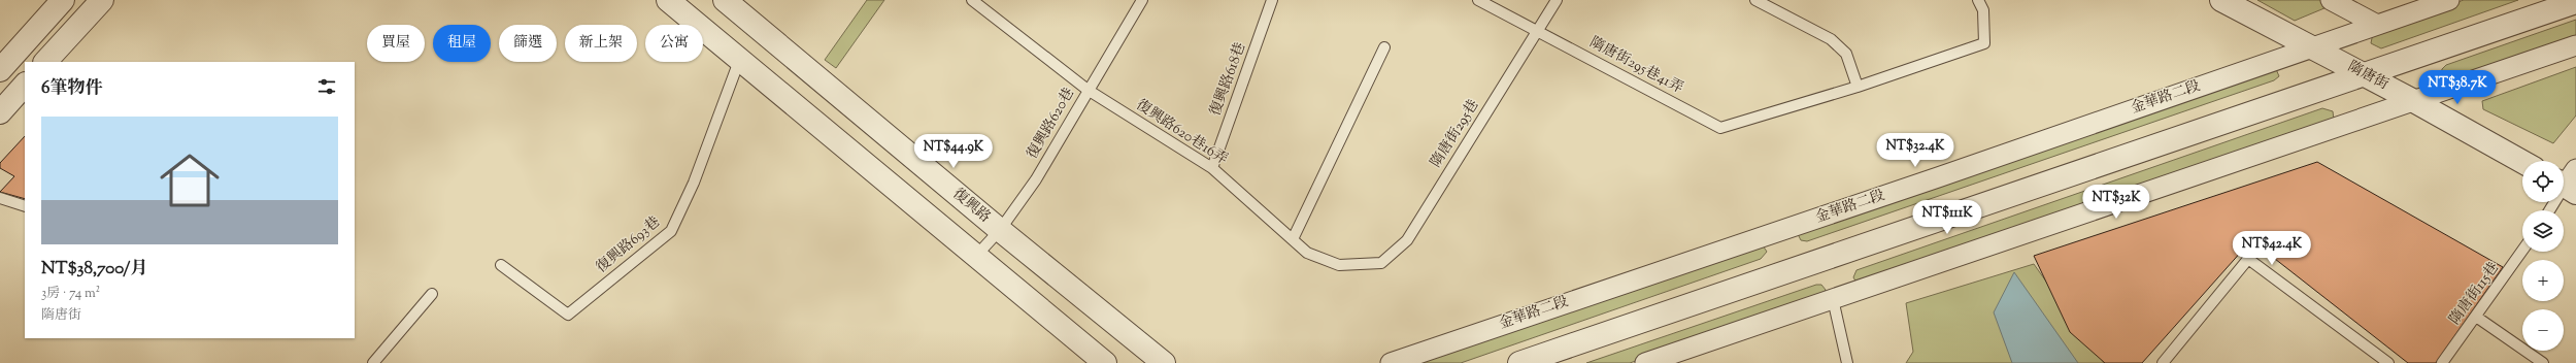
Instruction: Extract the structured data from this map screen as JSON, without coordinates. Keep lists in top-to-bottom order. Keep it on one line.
{"streets":{"street":["隋唐街","金華路二段","復興路"],"lane":["隋唐街295巷41弄","復興路618巷","復興路620巷","復興路620巷16弄","隋唐街295巷","復興路693巷","隋唐街115巷"]},"crossings":[["隋唐街295巷41弄","隋唐街295巷"],["隋唐街","金華路二段"],["復興路618巷","復興路620巷16弄"],["復興路620巷","復興路620巷16弄"],["復興路620巷","復興路"],["復興路620巷16弄","隋唐街295巷"]],"page":{"chip":["買屋","租屋","篩選","新上架","公寓"],"heading":"6筆物件","price":["NT$38.7K","NT$32.4K","NT$44.9K","NT$32K","NT$111K","NT$42.4K"],"list":[{"name":"NT$38,700/月","note":"3房 · 74 m² · 隋唐街"}],"map_buttons":["+","−"]}}
